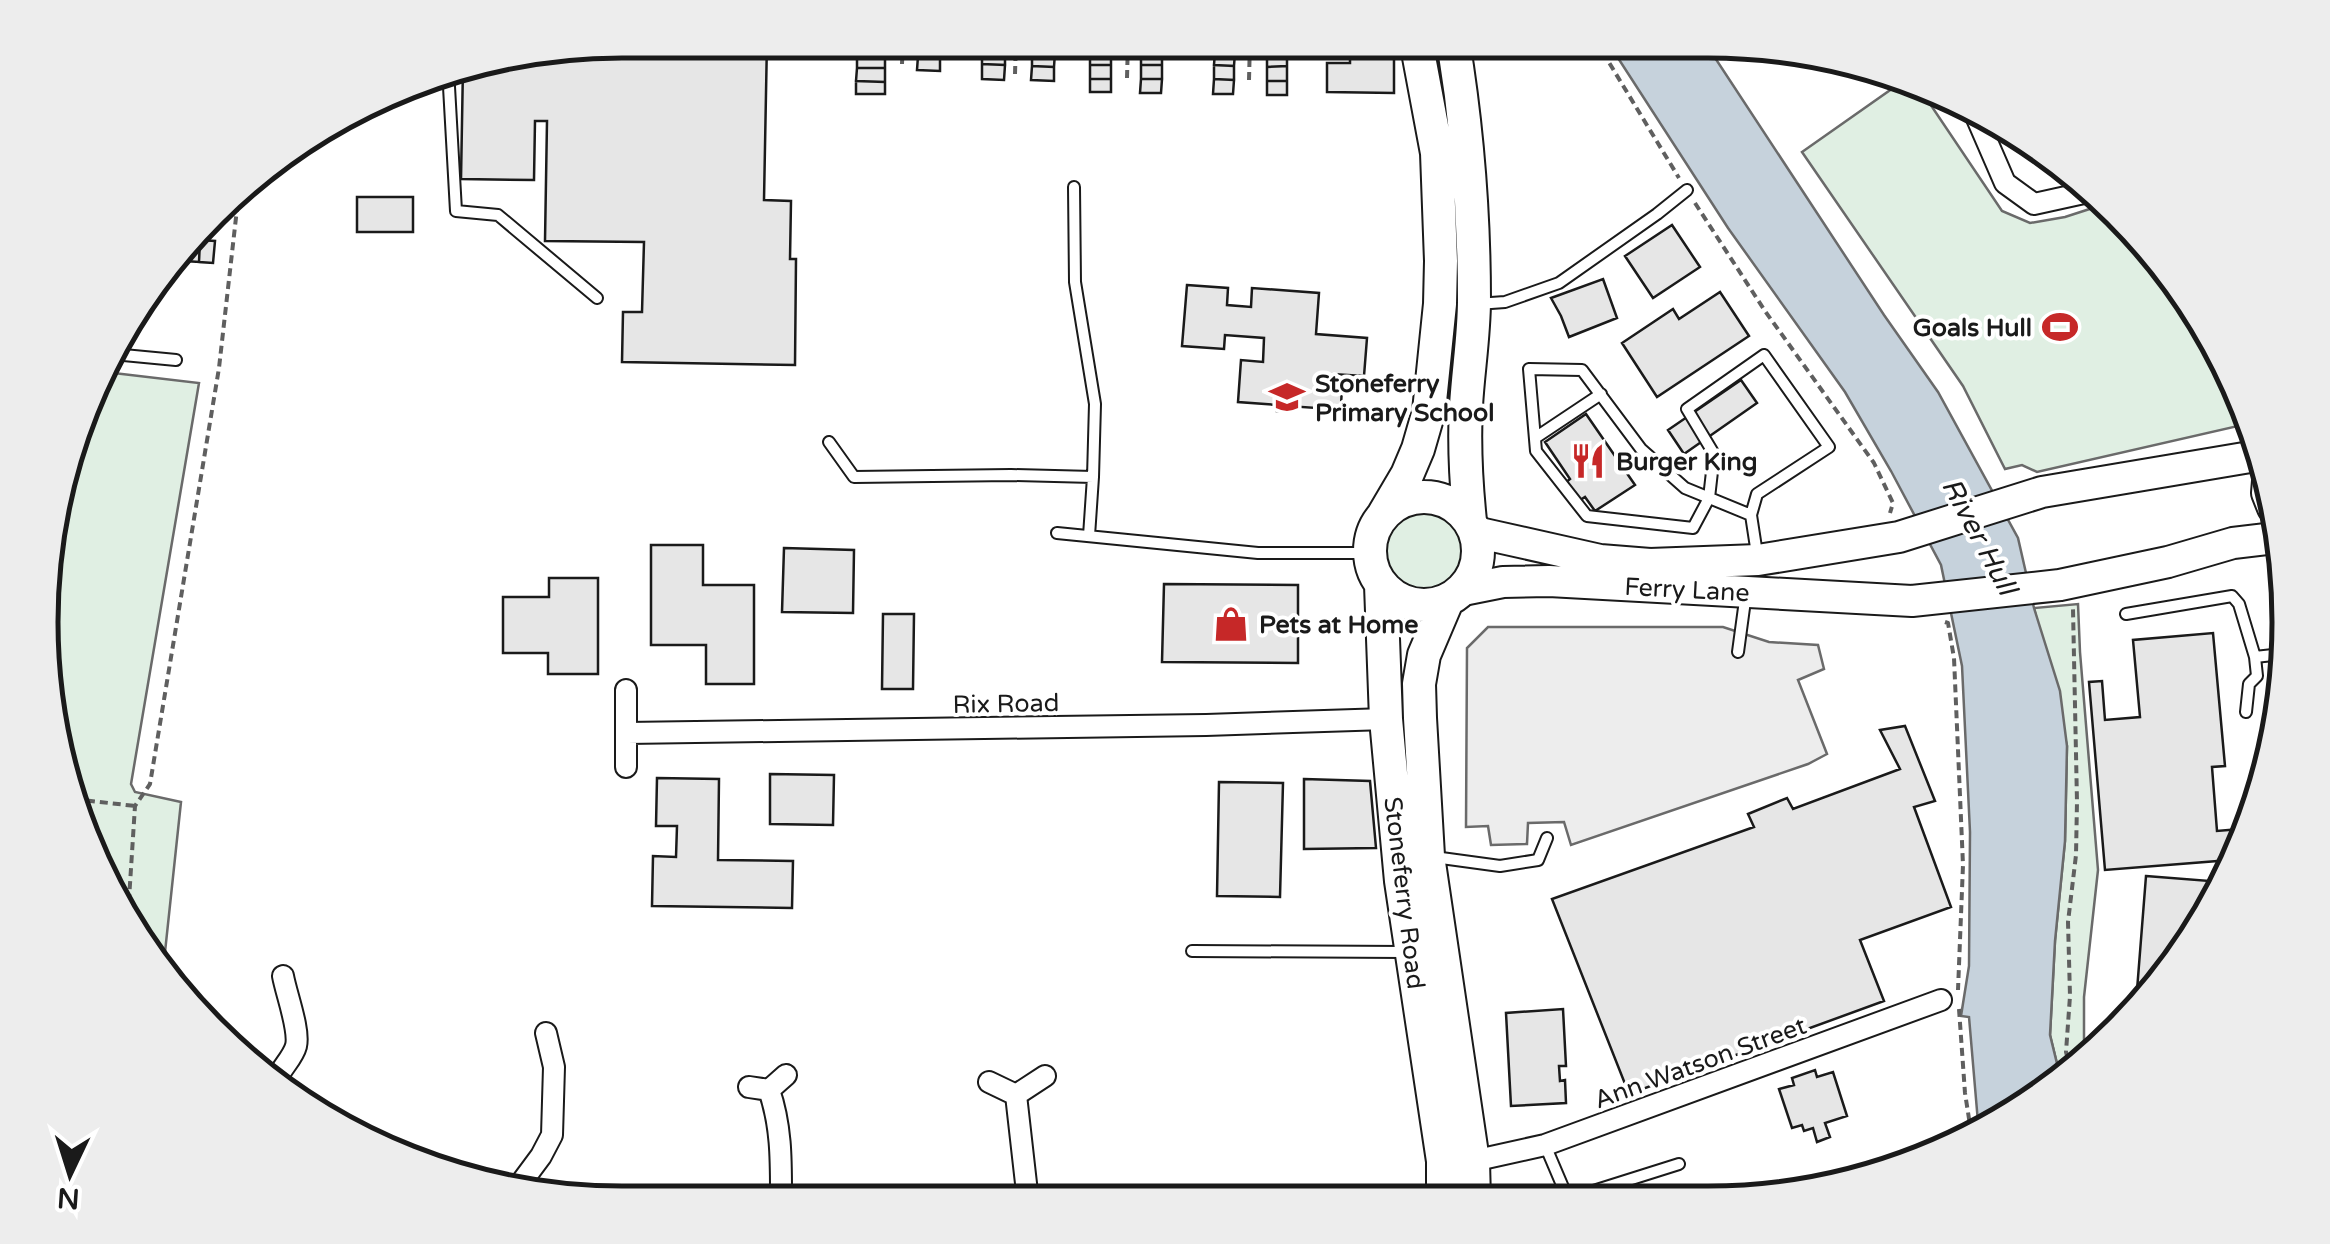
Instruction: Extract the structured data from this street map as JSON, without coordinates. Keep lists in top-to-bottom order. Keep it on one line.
{"streets":{"highway":["Stoneferry Road"],"main road":["Ferry Lane"],"street":["Rix Road","Ann Watson Street"]},"crossings":[["Ferry Lane","Stoneferry Road"],["Rix Road","Stoneferry Road"],["Stoneferry Road","Ann Watson Street"]],"water":["River Hull"],"places":{"sports":["Goals Hull"],"school or university":["Stoneferry Primary School"],"restaurant":["Burger King"],"shop":["Pets at Home"]},"north":"bottom"}
